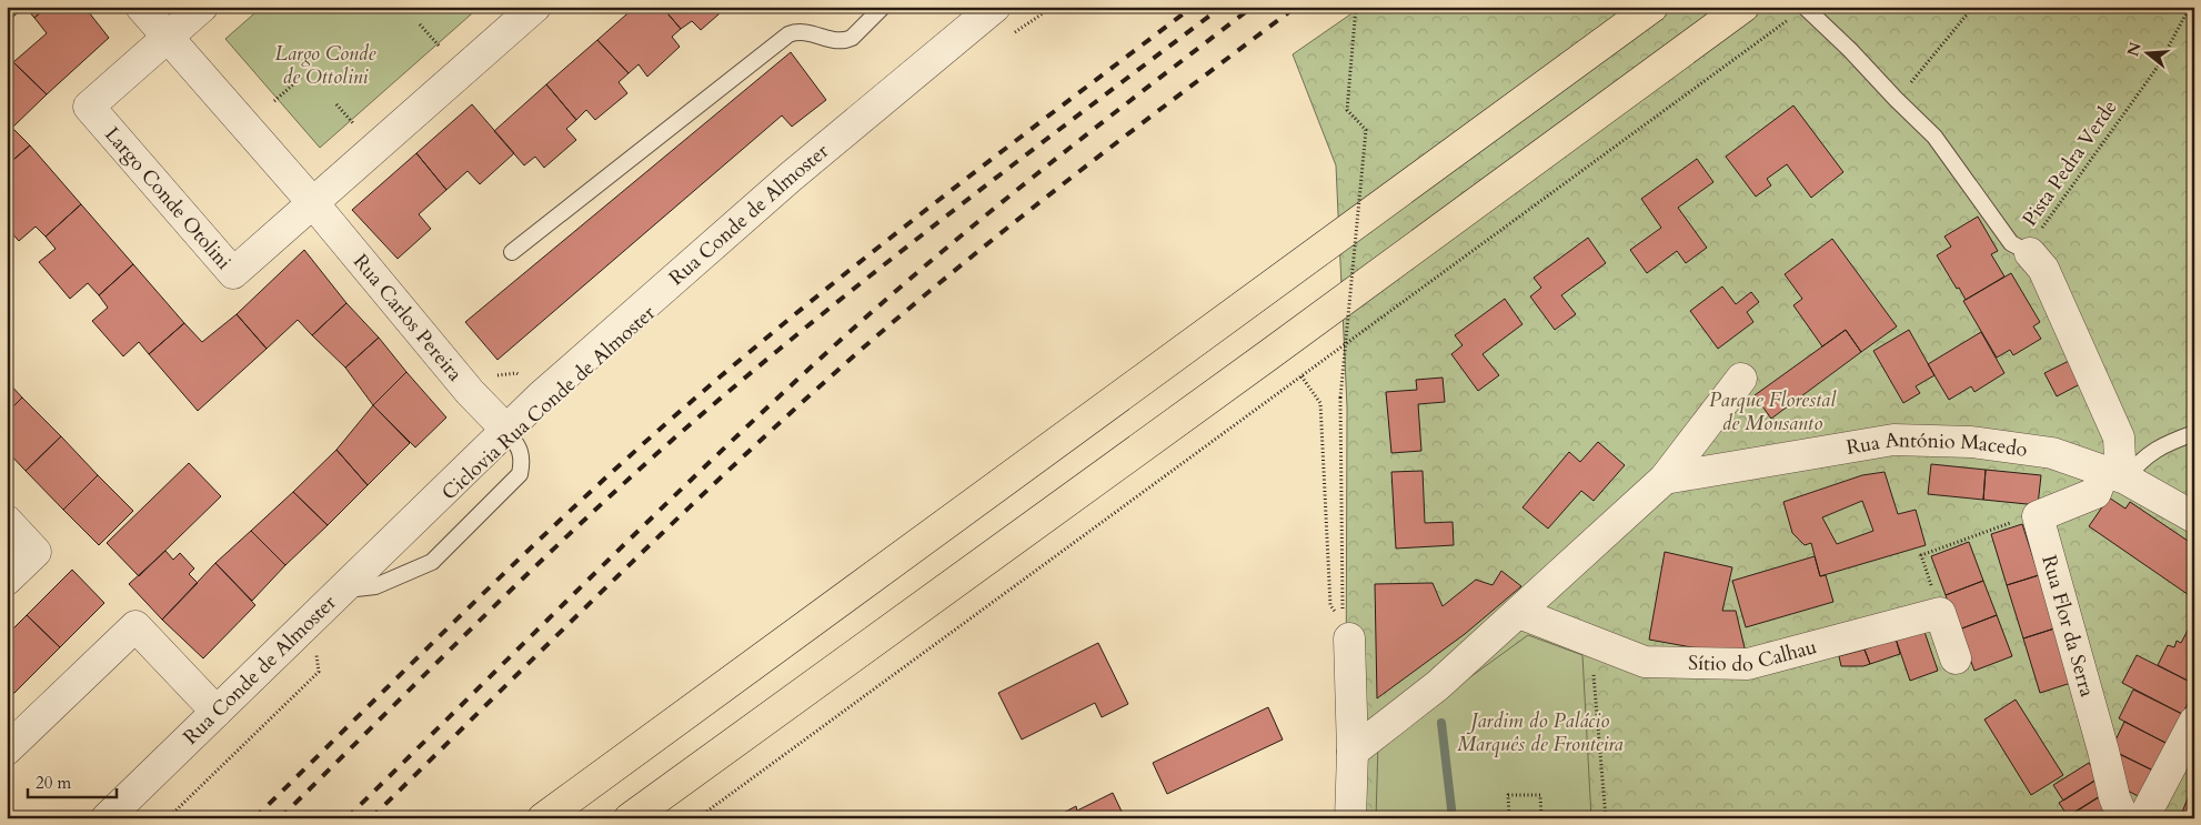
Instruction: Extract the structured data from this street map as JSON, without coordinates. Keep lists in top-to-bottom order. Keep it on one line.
{"streets":{"street":["Largo Conde Otolini","Rua Conde de Almoster","Rua Carlos Pereira","Rua António Macedo","Rua Flor da Serra","Sítio do Calhau"],"path":["Pista Pedra Verde"]},"crossings":[["Largo Conde Otolini","Rua Carlos Pereira"],["Rua Conde de Almoster","Rua Carlos Pereira"]],"parks":["Largo Conde de Ottolini","Parque Florestal de Monsanto","Jardim do Palácio Marquês de Fronteira"],"scale_bar":"20 m","north":"left"}
